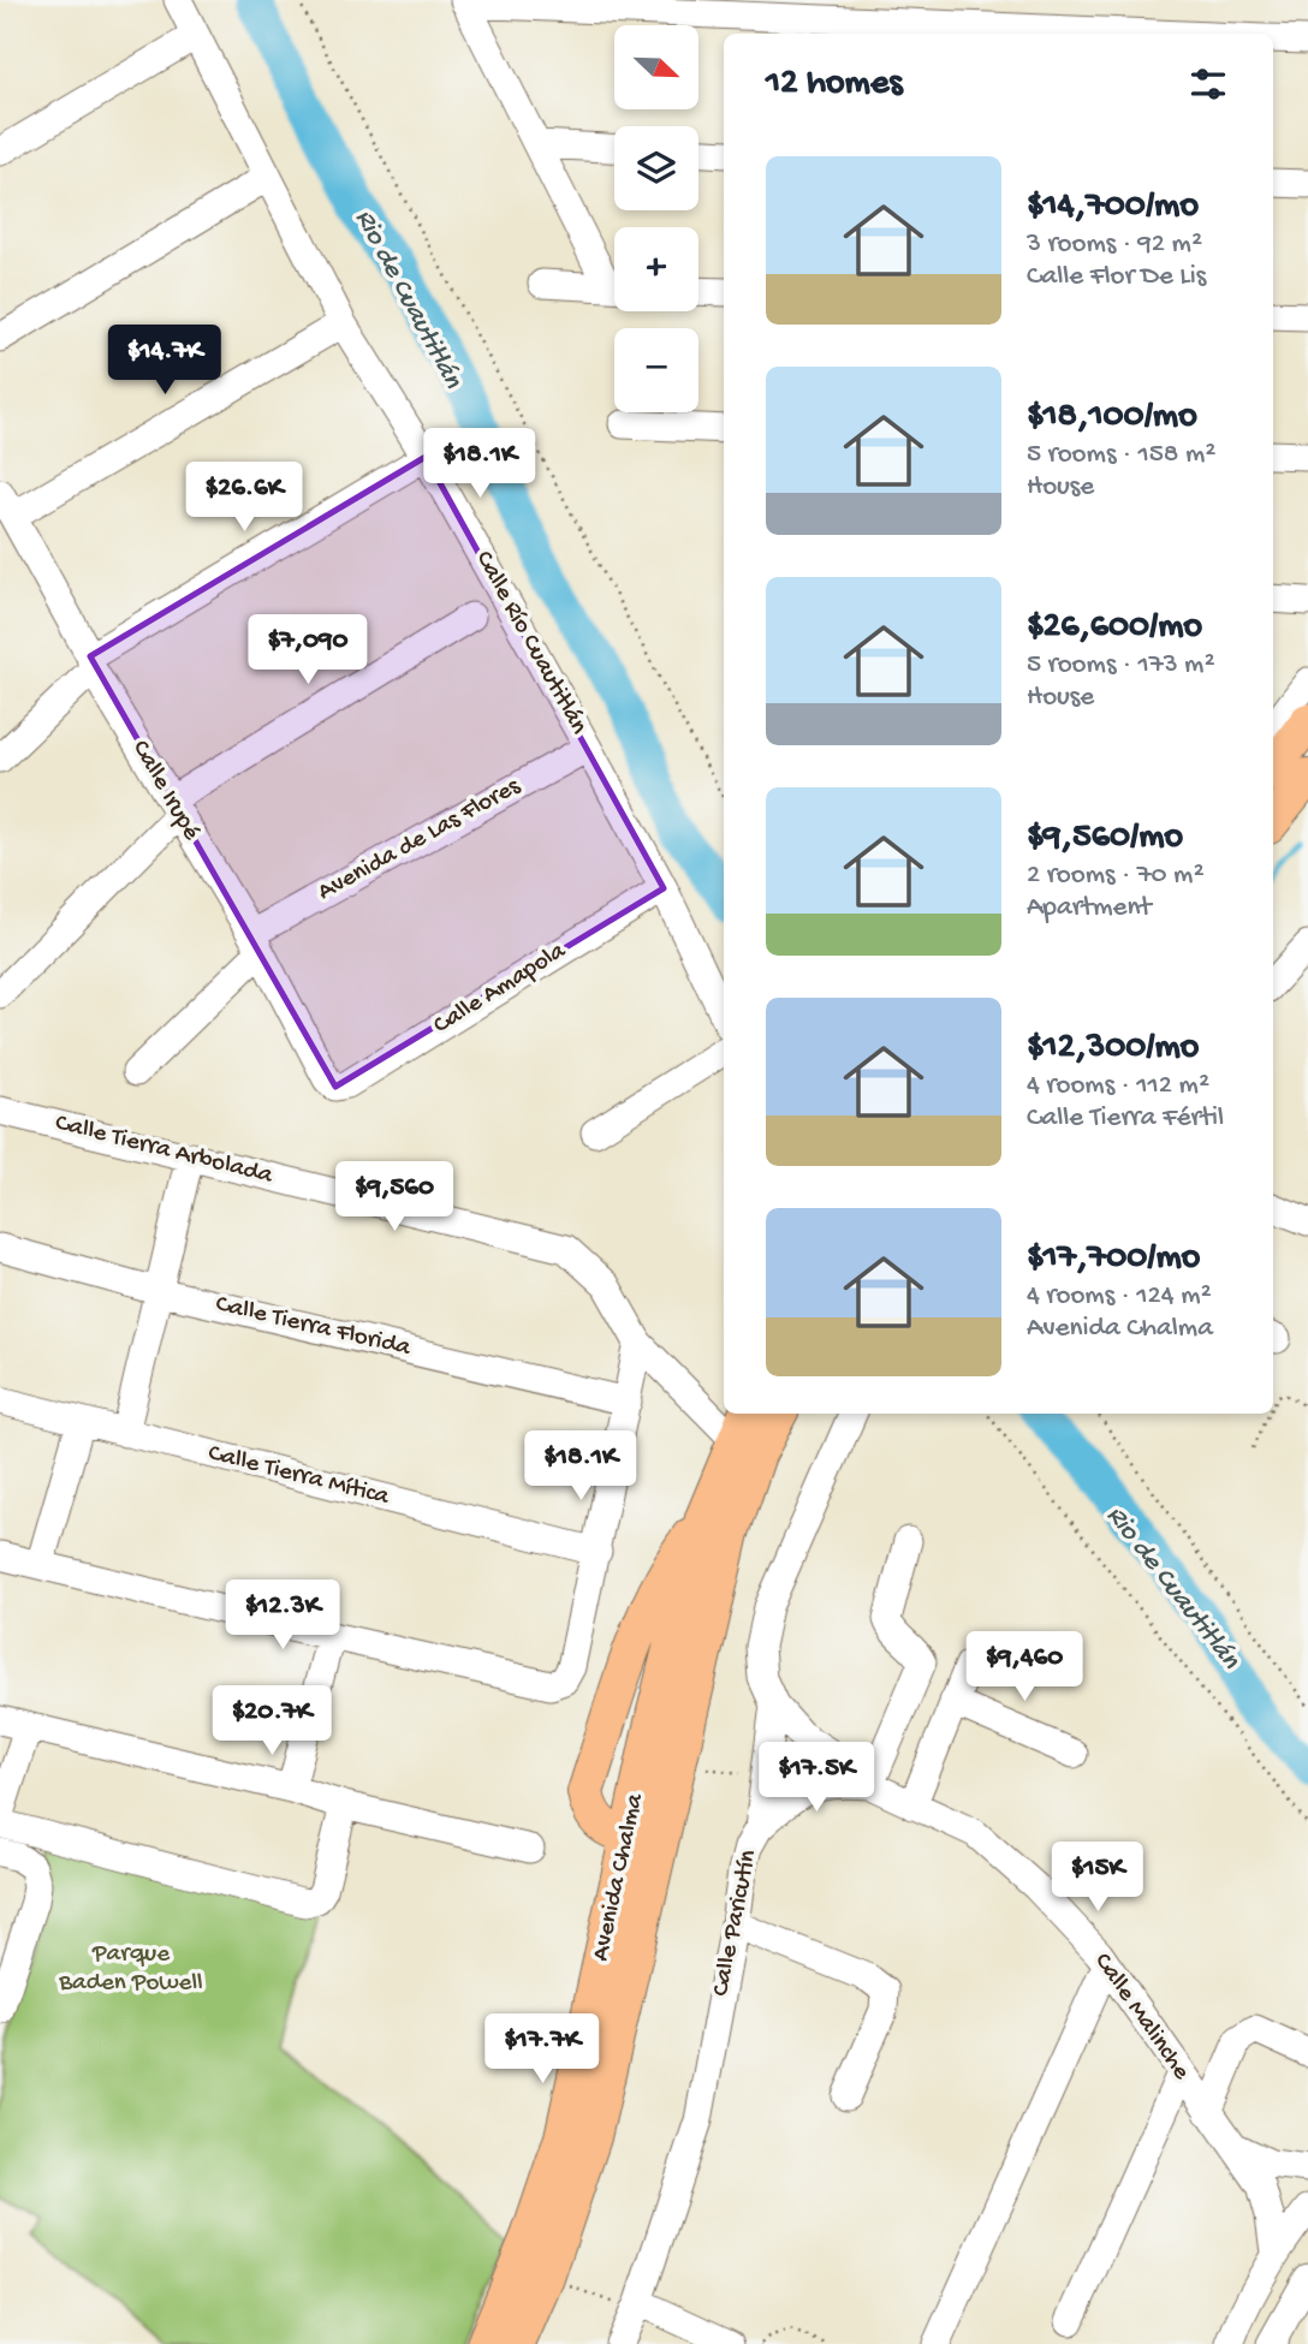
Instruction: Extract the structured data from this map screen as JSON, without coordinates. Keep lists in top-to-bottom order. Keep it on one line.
{"streets":{"main road":["Avenida Chalma"],"street":["Calle Río Cuautitlán","Calle Irupé","Avenida de Las Flores","Calle Amapola","Calle Tierra Arbolada","Calle Tierra Florida","Calle Tierra Mítica","Calle Paricutín","Calle Malinche"]},"crossings":[["Calle Río Cuautitlán","Avenida de Las Flores"],["Calle Río Cuautitlán","Calle Amapola"],["Calle Irupé","Avenida de Las Flores"],["Calle Irupé","Calle Amapola"],["Calle Paricutín","Calle Malinche"]],"water":["Rio de Cuautitlán"],"parks":["Parque Baden Powell"],"north":"bottom right","page":{"map_buttons":["+","−"],"heading":"12 homes","list":[{"name":"$14,700/mo","note":"3 rooms · 92 m² · Calle Flor De Lis"},{"name":"$18,100/mo","note":"5 rooms · 158 m² · House"},{"name":"$26,600/mo","note":"5 rooms · 173 m² · House"},{"name":"$9,560/mo","note":"2 rooms · 70 m² · Apartment"},{"name":"$12,300/mo","note":"4 rooms · 112 m² · Calle Tierra Fértil"},{"name":"$17,700/mo","note":"4 rooms · 124 m² · Avenida Chalma"}],"price":["$14.7K","$18.1K","$26.6K","$7,090","$9,560","$18.1K","$12.3K","$9,460","$20.7K","$17.5K","$15K","$17.7K"]}}
